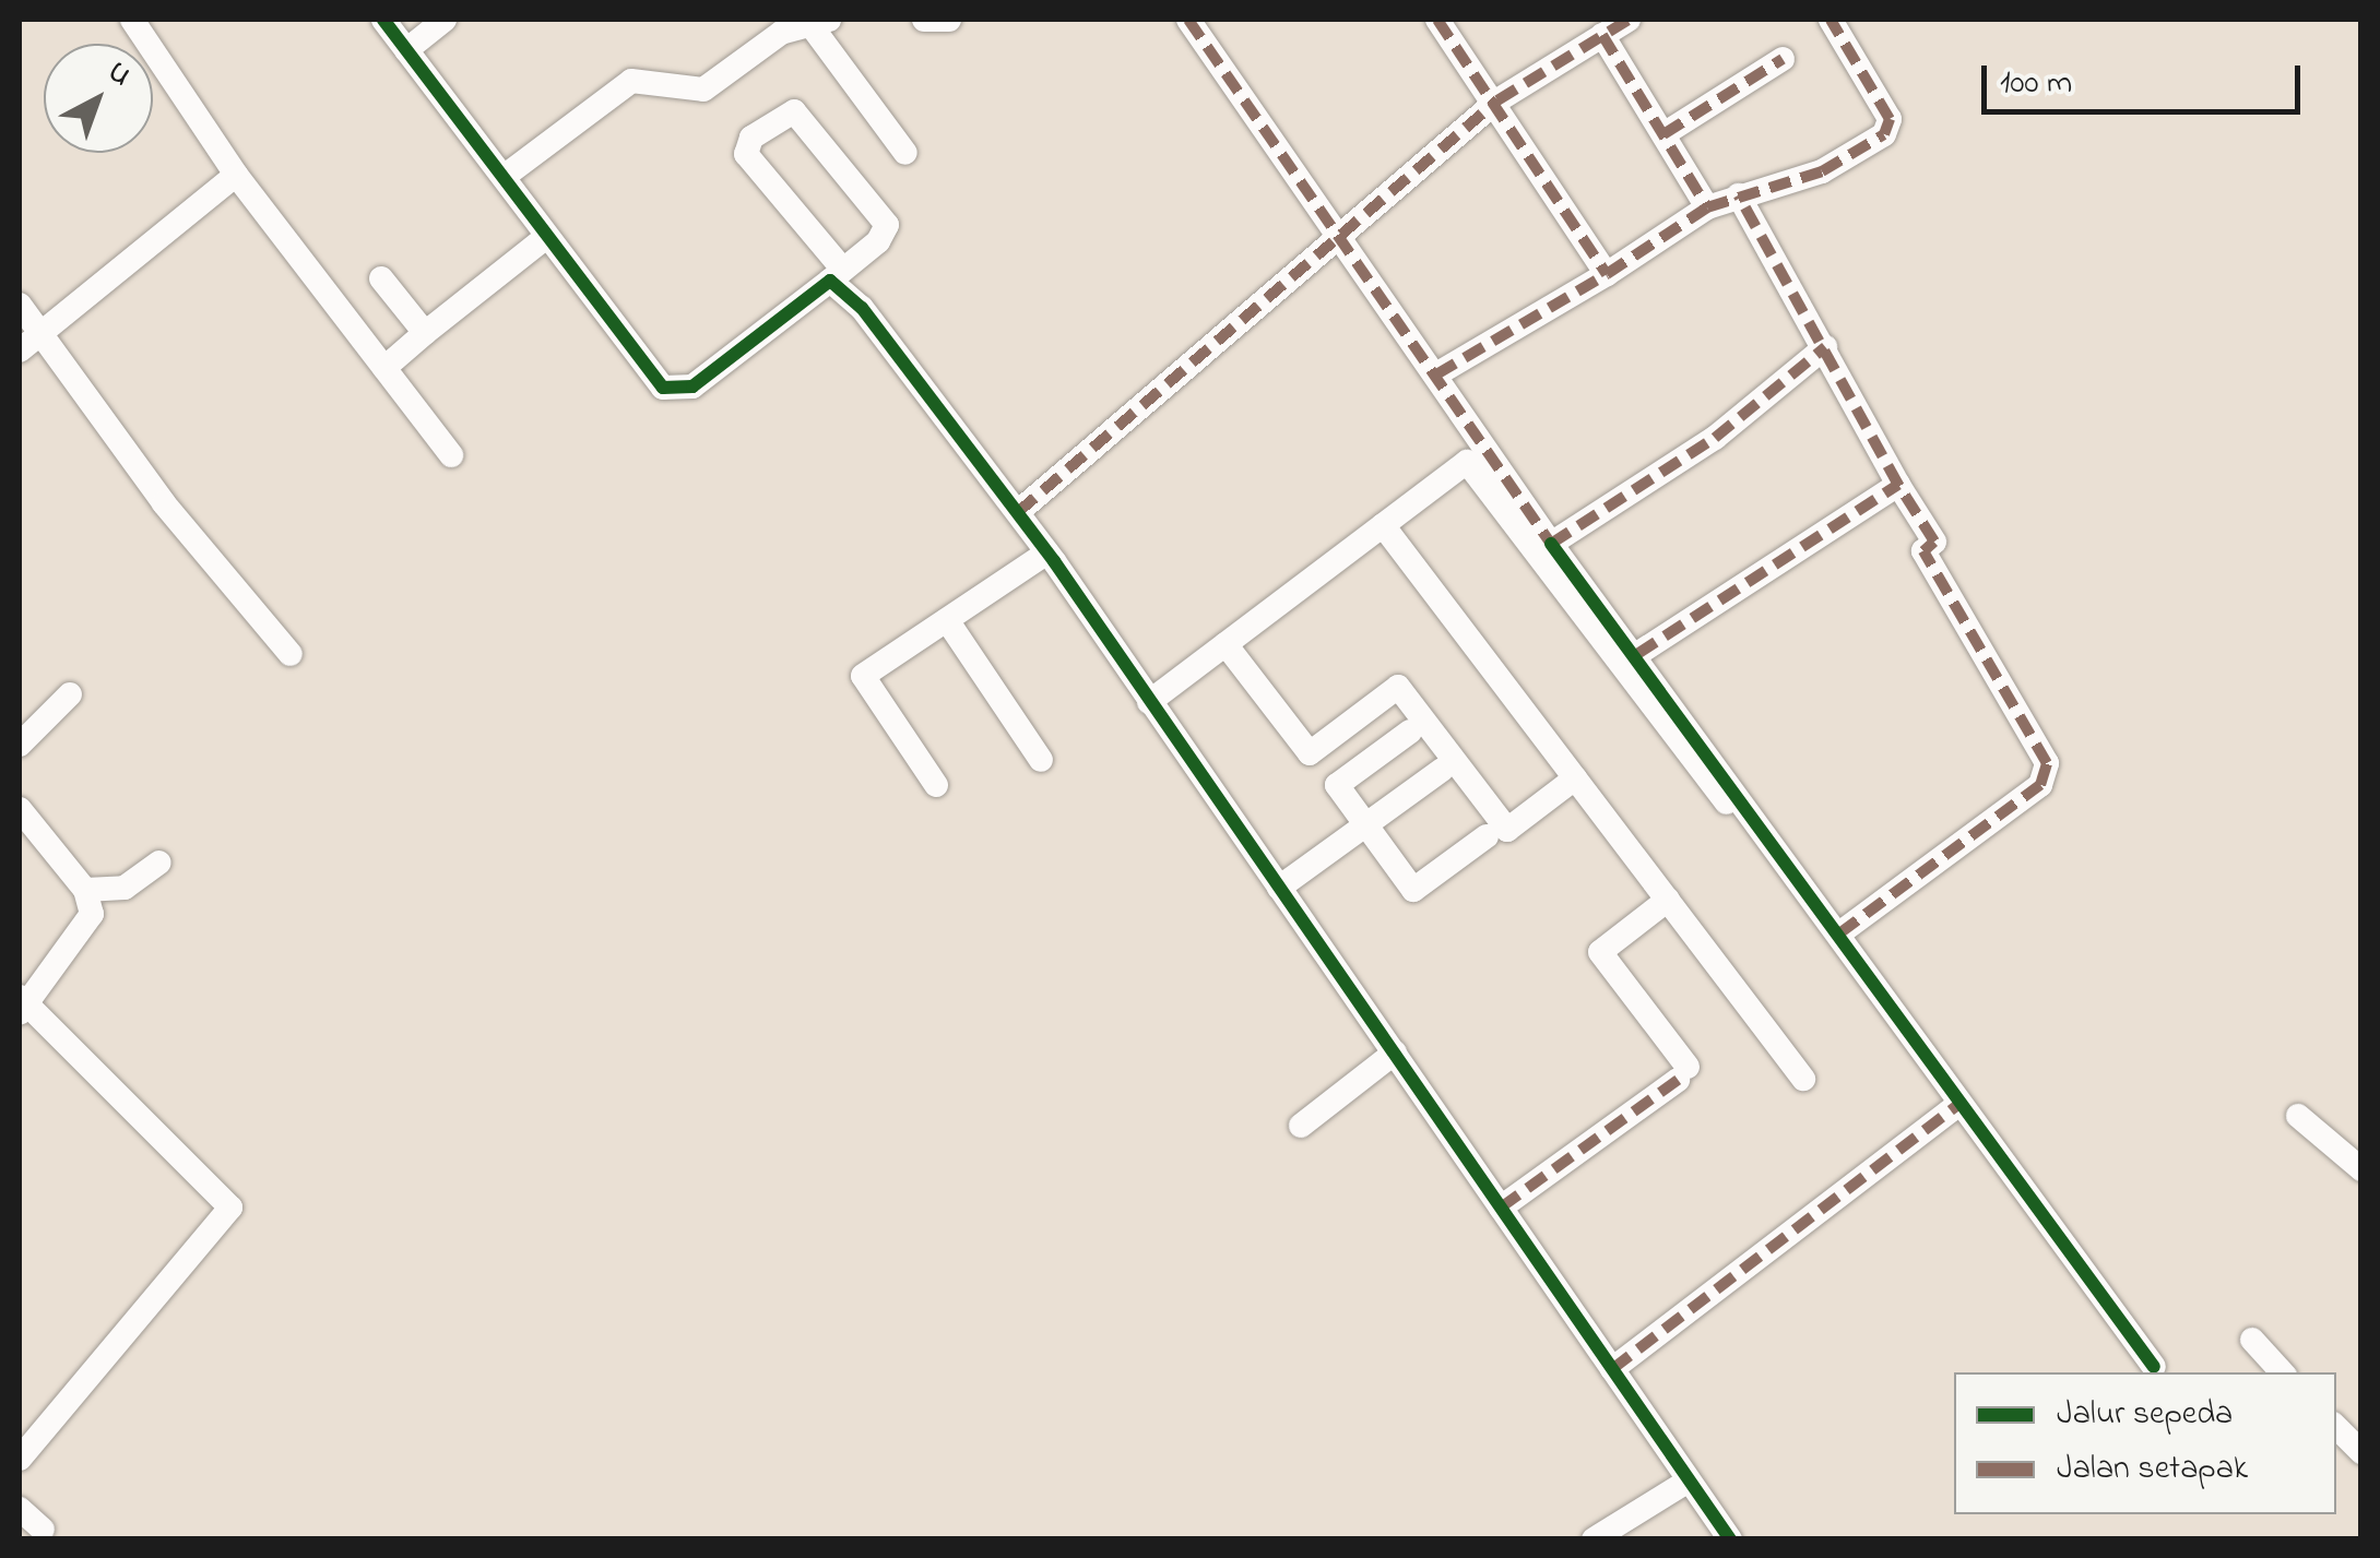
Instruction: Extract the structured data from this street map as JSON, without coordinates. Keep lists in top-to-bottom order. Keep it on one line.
{"legend":["Jalur sepeda","Jalan setapak"],"scale_bar":"100 m","north":"top right"}
